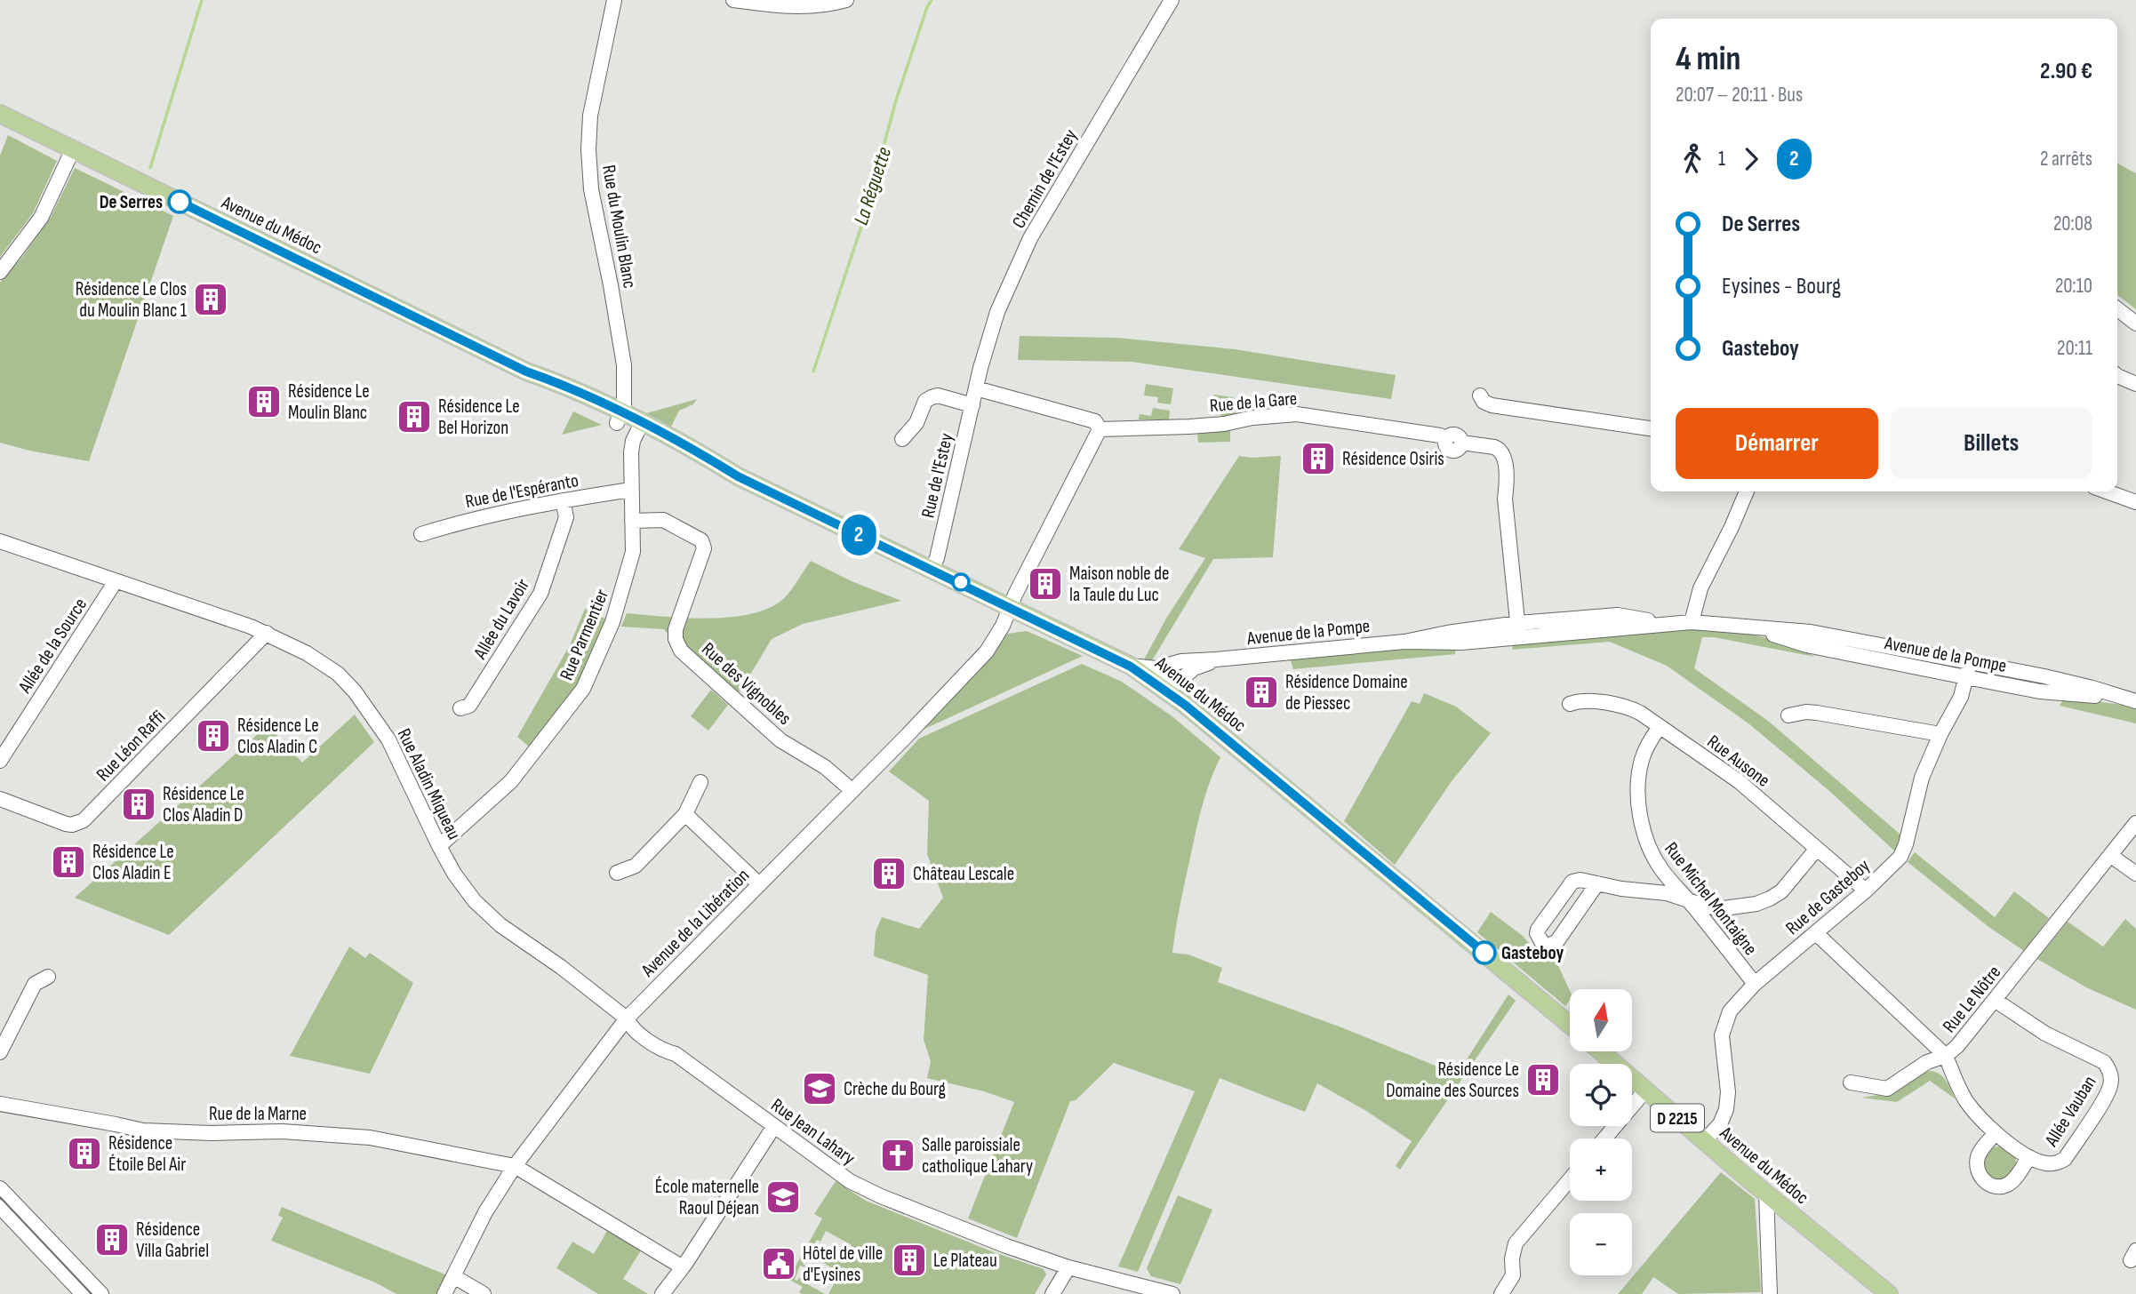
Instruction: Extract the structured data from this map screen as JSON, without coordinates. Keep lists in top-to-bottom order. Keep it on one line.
{"streets":{"main road":["Avenue du Médoc","D 2215"],"street":["Chemin de l'Estey","Rue du Moulin Blanc","Rue de la Gare","Rue de l'Estey","Rue de l'Espéranto","Allée du Lavoir","Avenue de la Pompe","Rue Parmentier","Allée de la Source","Rue des Vignobles","Rue Léon Raffi","Rue Ausone","Rue Aladin Miqueau","Rue de Gasteboy","Rue Michel Montaigne","Avenue de la Libération","Rue Le Nôtre","Allée Vauban","Rue de la Marne","Rue Jean Lahary"]},"crossings":[["Chemin de l'Estey","Rue de l'Estey"],["Avenue du Médoc","Rue du Moulin Blanc"],["Avenue du Médoc","Rue de l'Estey"],["Avenue du Médoc","Avenue de la Pompe"],["Avenue du Médoc","Rue Parmentier"],["Avenue du Médoc","Rue de Gasteboy"],["Avenue du Médoc","Avenue de la Libération"],["Rue de la Gare","Avenue de la Pompe"],["Rue de l'Espéranto","Allée du Lavoir"],["Rue de l'Espéranto","Rue Parmentier"],["Avenue de la Pompe","Rue de Gasteboy"],["Rue Parmentier","Rue des Vignobles"],["Rue Parmentier","Rue Aladin Miqueau"],["Allée de la Source","Rue Aladin Miqueau"],["Rue des Vignobles","Avenue de la Libération"],["Rue Léon Raffi","Rue Aladin Miqueau"],["Rue Ausone","Rue de Gasteboy"],["Rue Ausone","Rue Michel Montaigne"],["Rue Aladin Miqueau","Avenue de la Libération"],["Rue Aladin Miqueau","Rue Jean Lahary"],["Rue de Gasteboy","Rue Michel Montaigne"],["Rue de Gasteboy","Rue Le Nôtre"],["Avenue de la Libération","Rue de la Marne"],["Avenue de la Libération","Rue Jean Lahary"],["Rue Le Nôtre","Allée Vauban"]],"water":["La Réguette"],"places":{"other":["De Serres","Gasteboy"],"building":["Résidence Le Clos du Moulin Blanc 1","Résidence Le Moulin Blanc","Résidence Le Bel Horizon","Résidence Osiris","Maison noble de la Taule du Luc","Résidence Domaine de Piessec","Résidence Le Clos Aladin C","Résidence Le Clos Aladin D","Résidence Le Clos Aladin E","Château Lescale","Résidence Le Domaine des Sources","Résidence Étoile Bel Air","Résidence Villa Gabriel","Le Plateau"],"school or university":["Crèche du Bourg","École maternelle Raoul Déjean"],"church":["Salle paroissiale catholique Lahary"],"public building":["Hôtel de ville d'Eysines"]},"lines":["bus line 2"],"north":"top","page":{"on_map":"2","heading":["4 min","20:07 – 20:11 · Bus","2.90 €"],"legs":["1","2","2 arrêts"],"list":[{"name":"De Serres","value":"20:08"},{"name":"Eysines - Bourg","value":"20:10"},{"name":"Gasteboy","value":"20:11"}],"buttons":["Démarrer","Billets"],"map_buttons":["+","−"]}}
